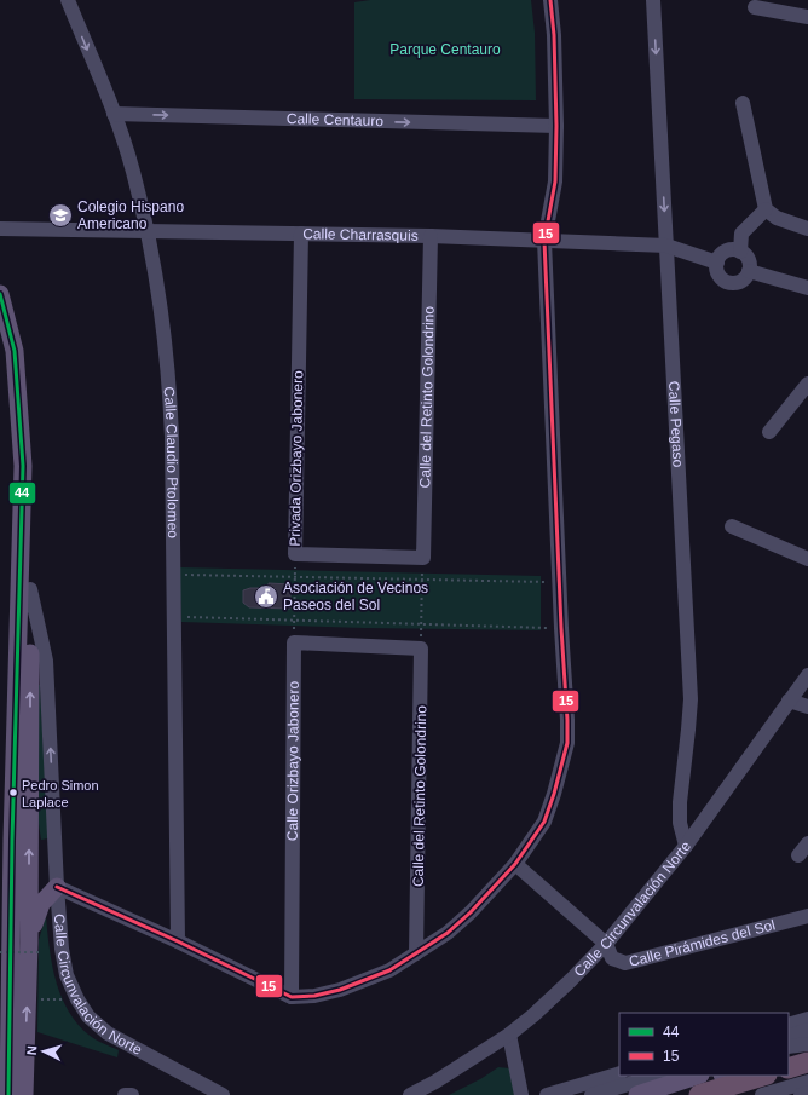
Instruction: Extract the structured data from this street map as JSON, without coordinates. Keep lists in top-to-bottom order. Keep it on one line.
{"streets":{"street":["Calle Centauro","Calle Charrasquis","Calle del Retinto Golondrino","Calle Pegaso","Privada Orizbayo Jabonero","Calle Claudio Ptolomeo","Calle Orizbayo Jabonero","Calle Circunvalación Norte","Calle Pirámides del Sol"]},"crossings":[["Calle Centauro","Calle Claudio Ptolomeo"],["Calle Charrasquis","Calle del Retinto Golondrino"],["Calle Charrasquis","Calle Pegaso"],["Calle Charrasquis","Privada Orizbayo Jabonero"],["Calle Charrasquis","Calle Claudio Ptolomeo"],["Calle del Retinto Golondrino","Privada Orizbayo Jabonero"],["Calle Pegaso","Calle Circunvalación Norte"],["Calle Circunvalación Norte","Calle Pirámides del Sol"]],"one_way":["Calle Centauro"],"parks":["Parque Centauro"],"places":{"school or university":["Colegio Hispano Americano"],"public building":["Asociación de Vecinos Paseos del Sol"],"other":["Pedro Simon Laplace"]},"lines":["transit line 15","transit line 44"],"legend":["44","15"],"north":"left"}
